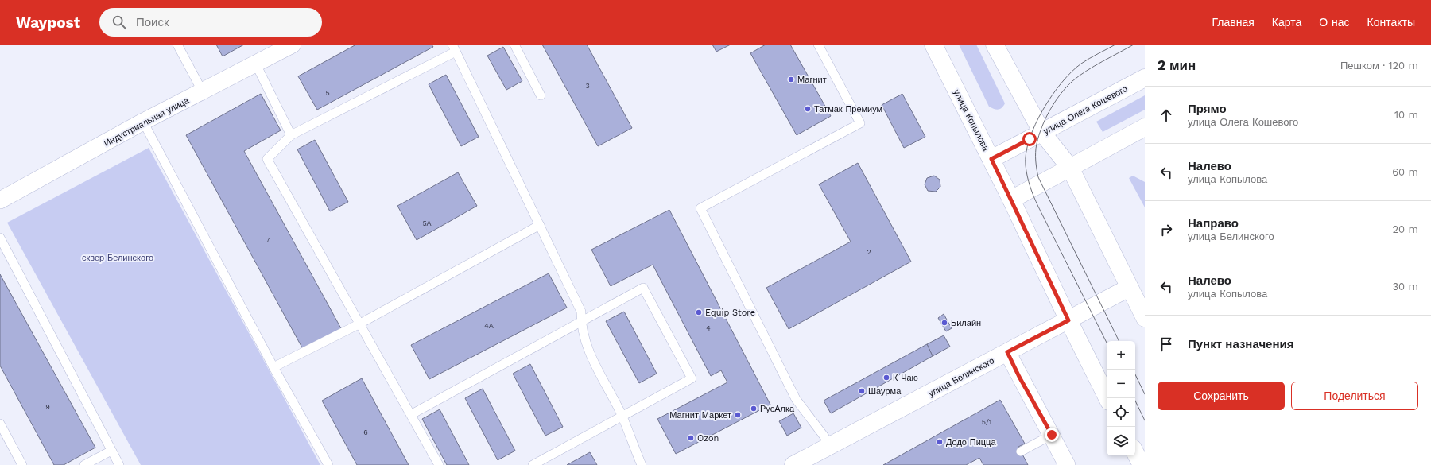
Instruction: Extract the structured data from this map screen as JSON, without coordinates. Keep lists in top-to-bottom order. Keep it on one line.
{"streets":{"main road":["улица Олега Кошевого","улица Копылова","улица Белинского"],"street":["Индустриальная улица"]},"crossings":[["улица Олега Кошевого","улица Копылова"],["улица Копылова","улица Белинского"]],"parks":["сквер Белинского"],"places":["Магнит","Татмак Премиум","Equip Store","Билайн","К Чаю","Шаурма","РусАлка","Магнит Маркет","Ozon","Додо Пицца"],"house_numbers":["3","5","5А","7","2","4А","4","9","5/1","6"],"page":{"header":"Waypost","search":"Поиск","nav":["Главная","Карта","О нас","Контакты"],"heading":["2 мин","Пешком · 120 m"],"list":[["Прямо","улица Олега Кошевого","10 m"],["Налево","улица Копылова","60 m"],["Направо","улица Белинского","20 m"],["Налево","улица Копылова","30 m"],"Пункт назначения"],"map_buttons":["+","−"],"buttons":["Сохранить","Поделиться"]}}
